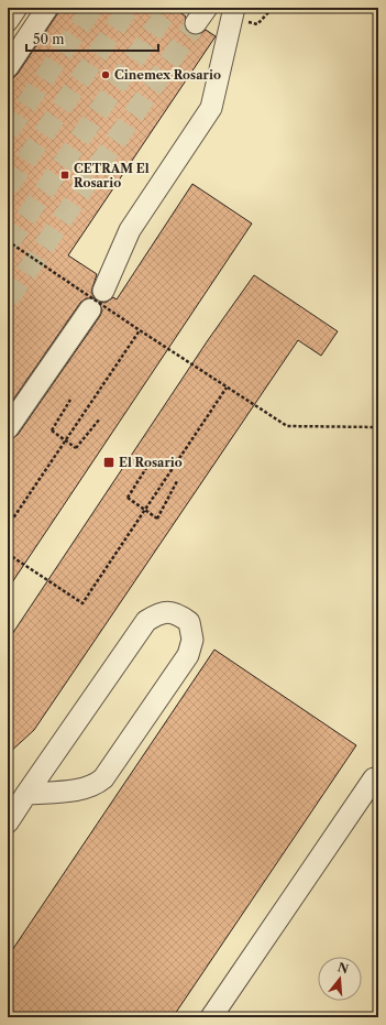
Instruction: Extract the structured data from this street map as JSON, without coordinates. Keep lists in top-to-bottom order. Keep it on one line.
{"places":{"other":["Cinemex Rosario"],"transit":["CETRAM El Rosario","El Rosario"]},"scale_bar":"50 m","north":"top"}
